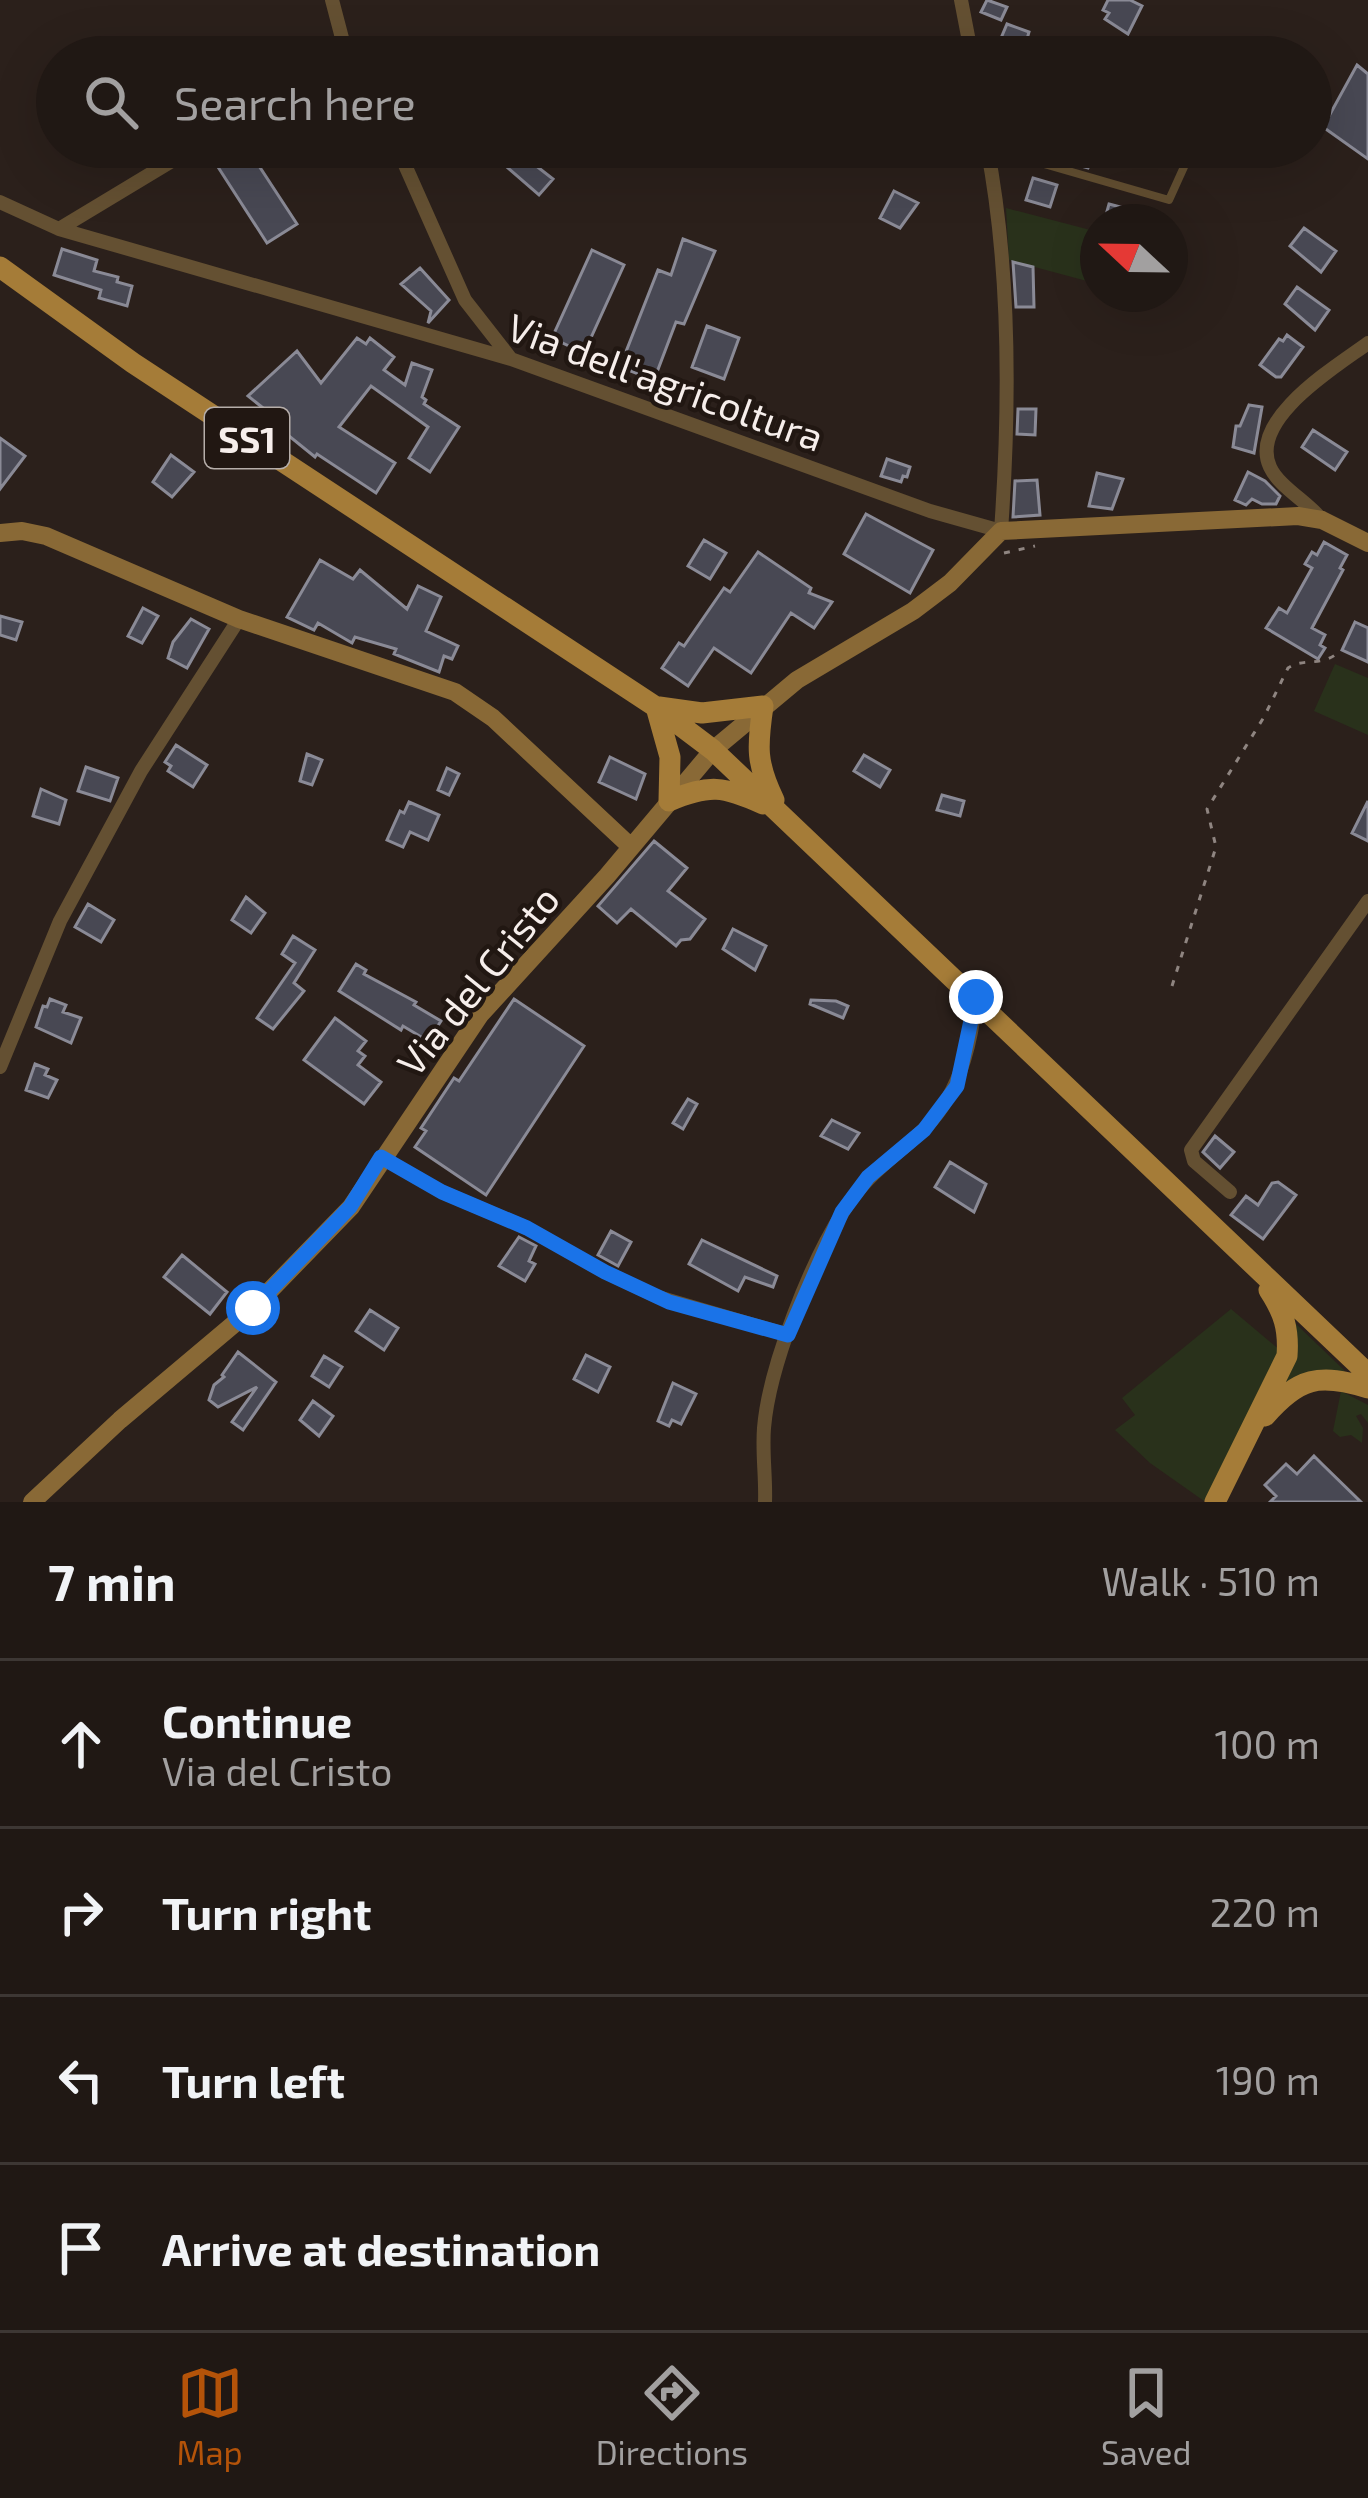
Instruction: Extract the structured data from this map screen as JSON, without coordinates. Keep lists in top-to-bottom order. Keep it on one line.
{"streets":{"main road":["SS1"],"street":["Via dell'agricoltura","Via del Cristo"]},"crossings":[["Via dell'agricoltura","Via del Cristo"],["SS1","Via del Cristo"]],"north":"left","page":{"search":"Search here","heading":["7 min","Walk · 510 m"],"list":[["Continue","Via del Cristo","100 m"],["Turn right","220 m"],["Turn left","190 m"],"Arrive at destination"],"nav":["Map","Directions","Saved"]}}
